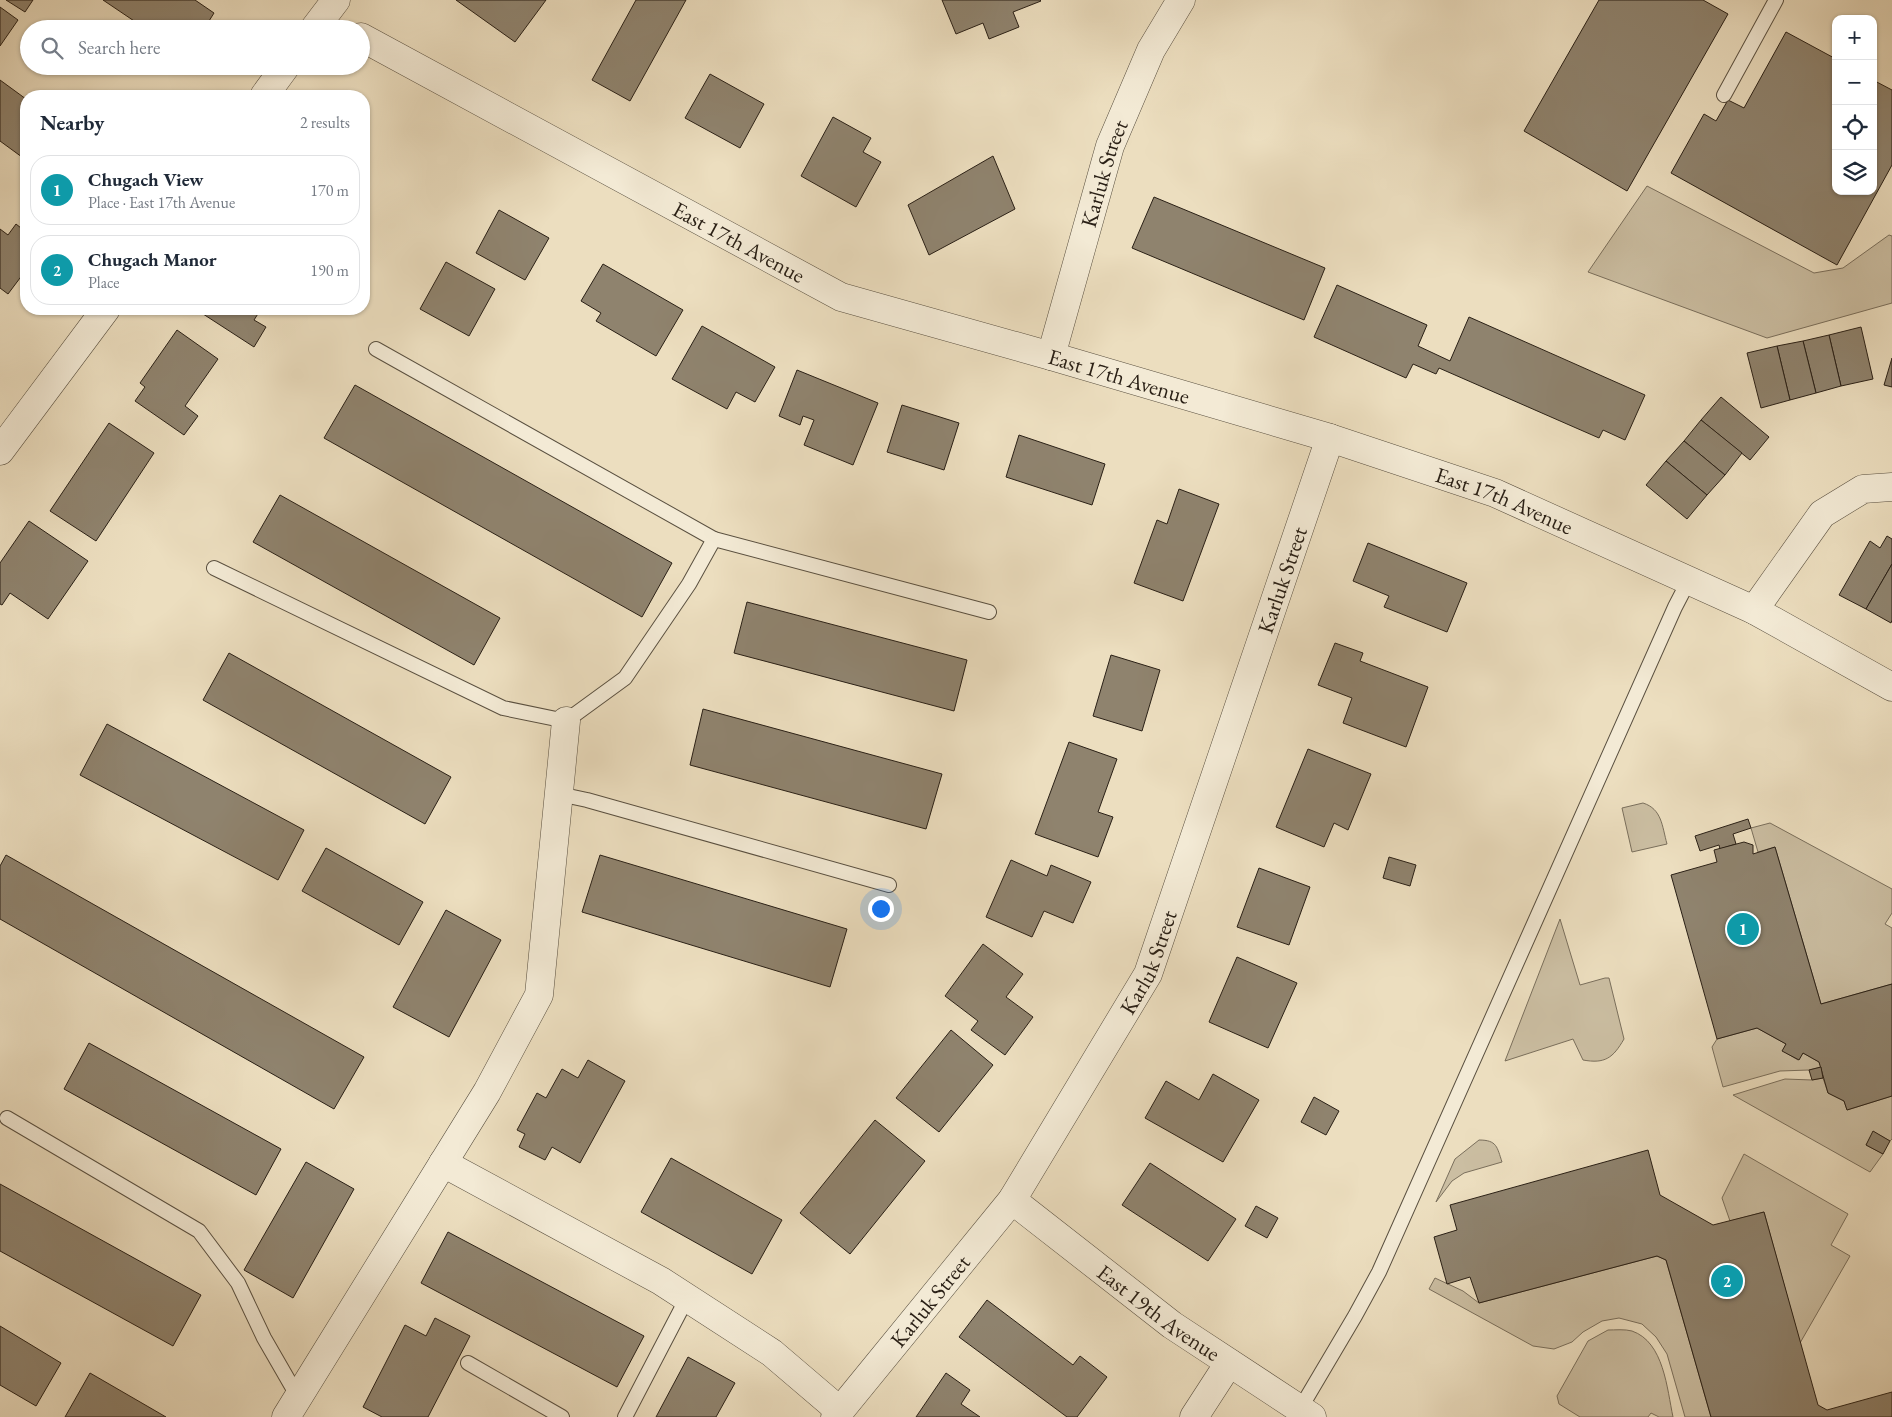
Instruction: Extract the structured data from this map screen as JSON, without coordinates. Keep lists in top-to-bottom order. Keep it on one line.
{"streets":{"street":["Karluk Street","East 17th Avenue","East 19th Avenue"]},"crossings":[["Karluk Street","East 17th Avenue"],["Karluk Street","East 19th Avenue"]],"page":{"map_buttons":["+","−"],"search":"Search here","heading":["Nearby","2 results"],"list":[{"mark":"1","name":"Chugach View","note":"Place · East 17th Avenue","value":"170 m"},{"mark":"2","name":"Chugach Manor","note":"Place","value":"190 m"}],"pins":["1","2"]}}
